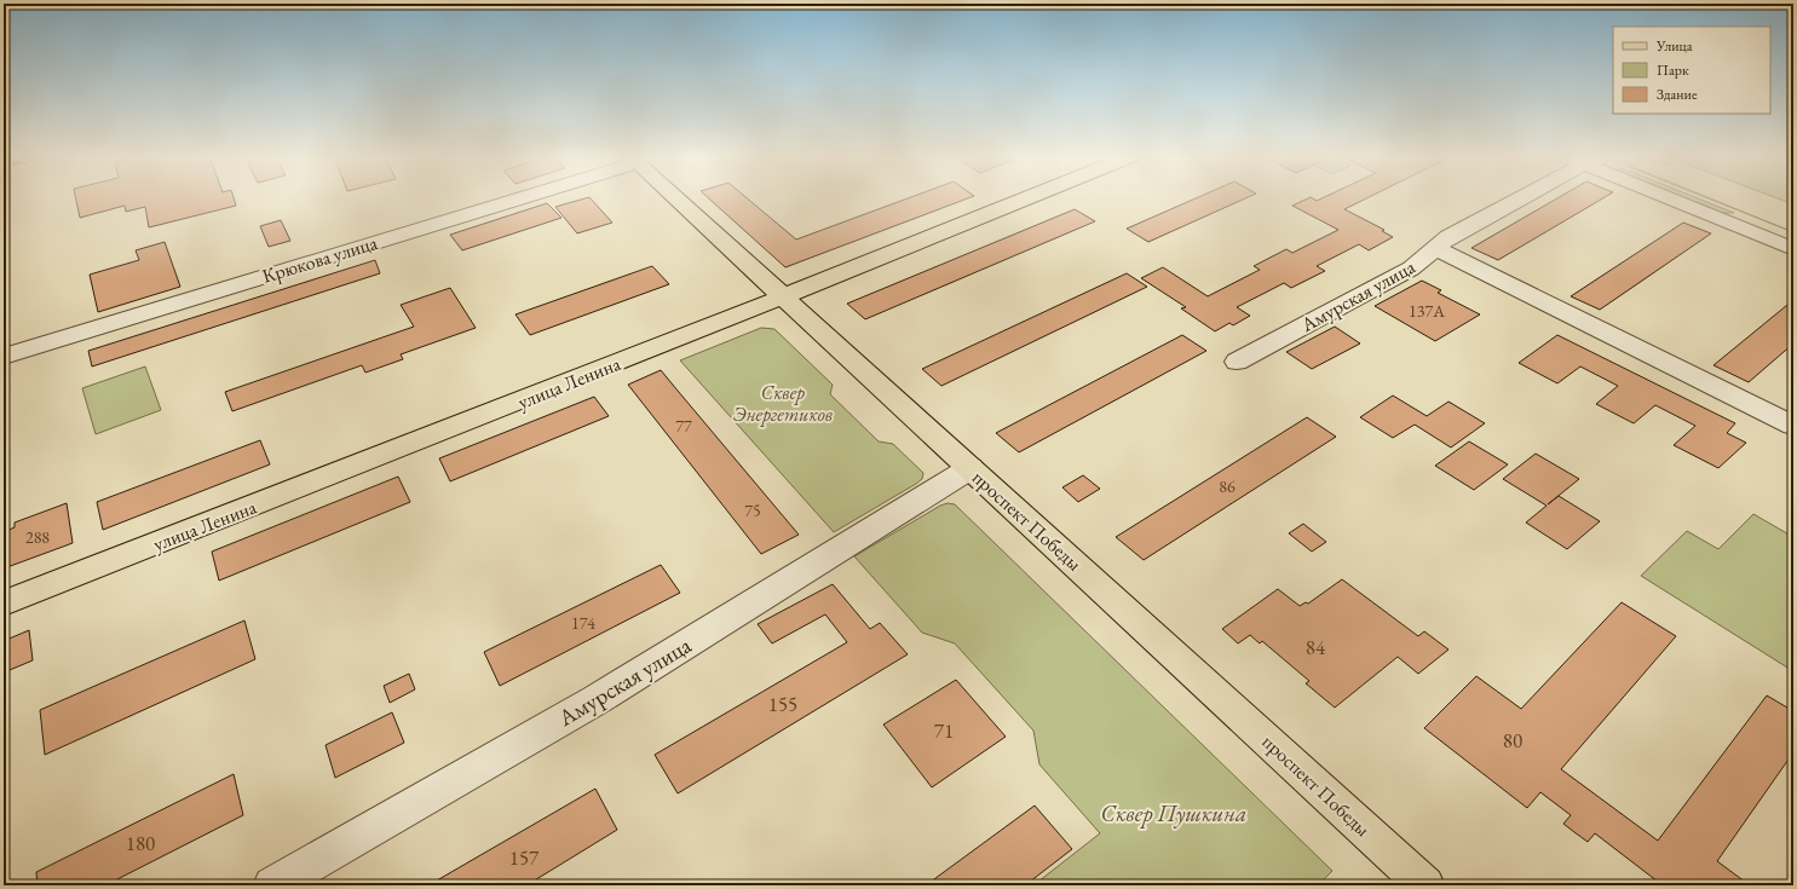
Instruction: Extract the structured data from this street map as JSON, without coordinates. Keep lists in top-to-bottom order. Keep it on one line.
{"streets":{"main road":["улица Ленина","проспект Победы"],"street":["Крюкова улица","Амурская улица"]},"crossings":[["Амурская улица","проспект Победы"],["улица Ленина","проспект Победы"]],"parks":["Сквер Энергетиков","Сквер Пушкина"],"house_numbers":["137А","77","86","75","288","174","84","155","71","80","180","157"],"legend":["Улица","Парк","Здание"]}
